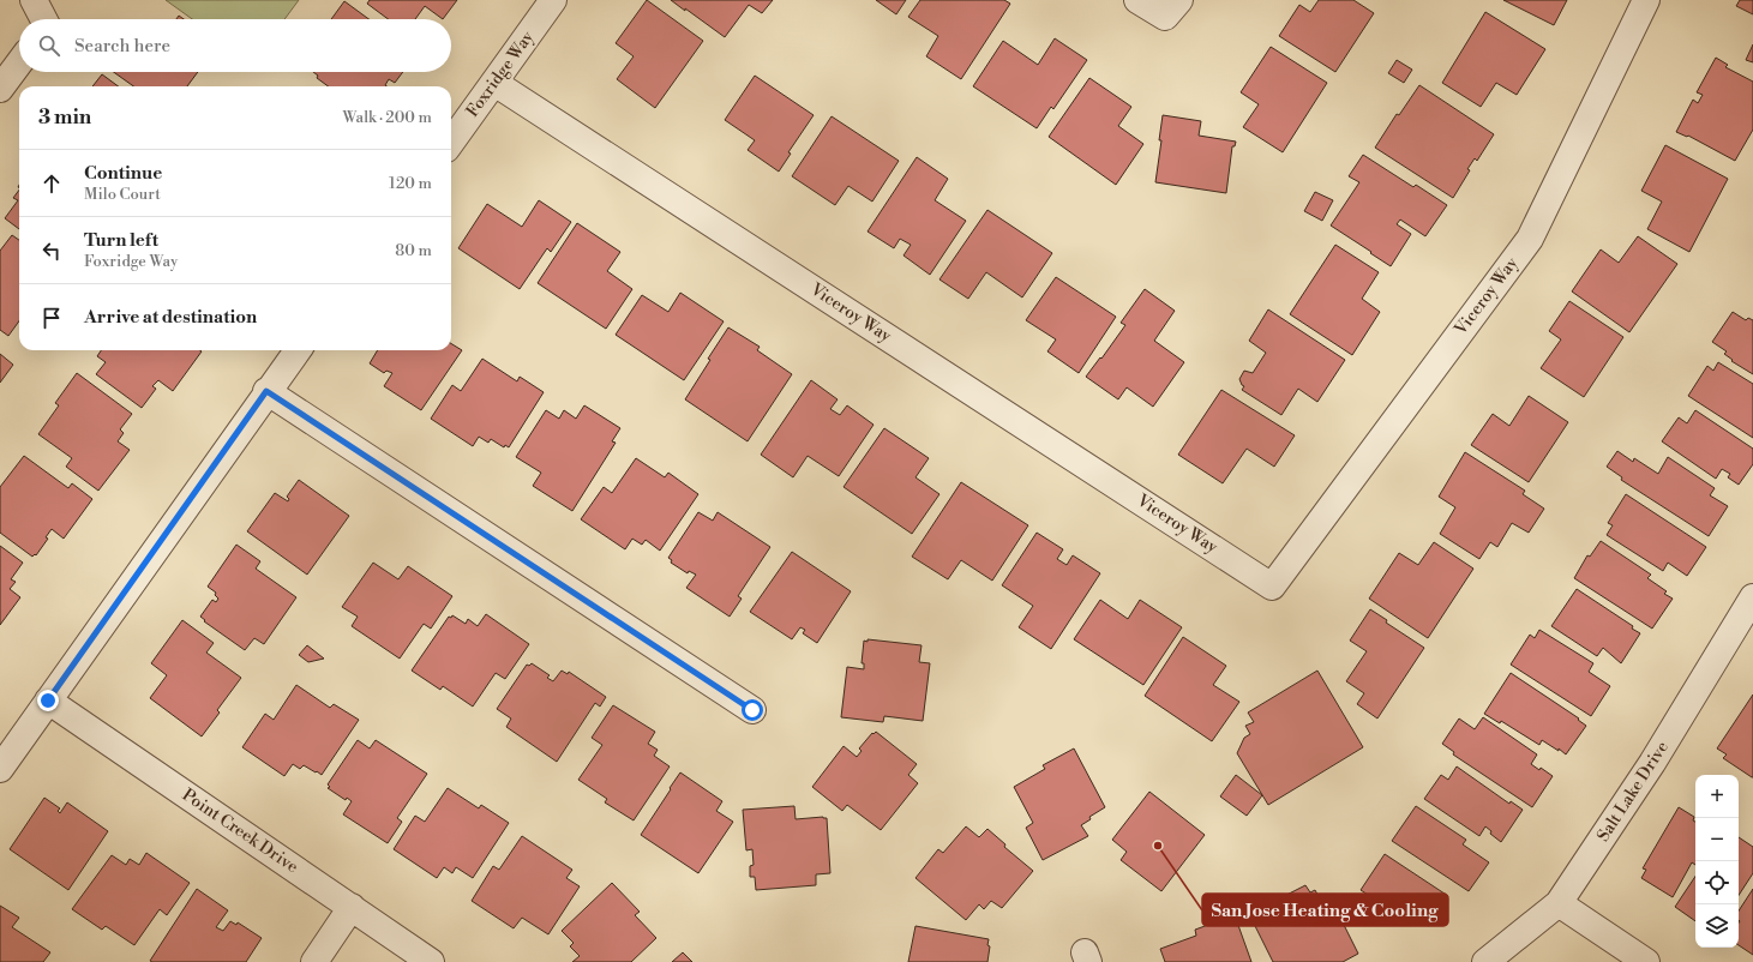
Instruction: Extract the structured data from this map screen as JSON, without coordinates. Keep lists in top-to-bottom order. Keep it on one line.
{"streets":{"street":["Foxridge Way","Viceroy Way","Salt Lake Drive","Point Creek Drive"]},"crossings":[["Foxridge Way","Viceroy Way"]],"places":["San Jose Heating & Cooling"],"page":{"search":"Search here","heading":["3 min","Walk · 200 m"],"list":[["Continue","Milo Court","120 m"],["Turn left","Foxridge Way","80 m"],"Arrive at destination"],"map_buttons":["+","−"]}}
